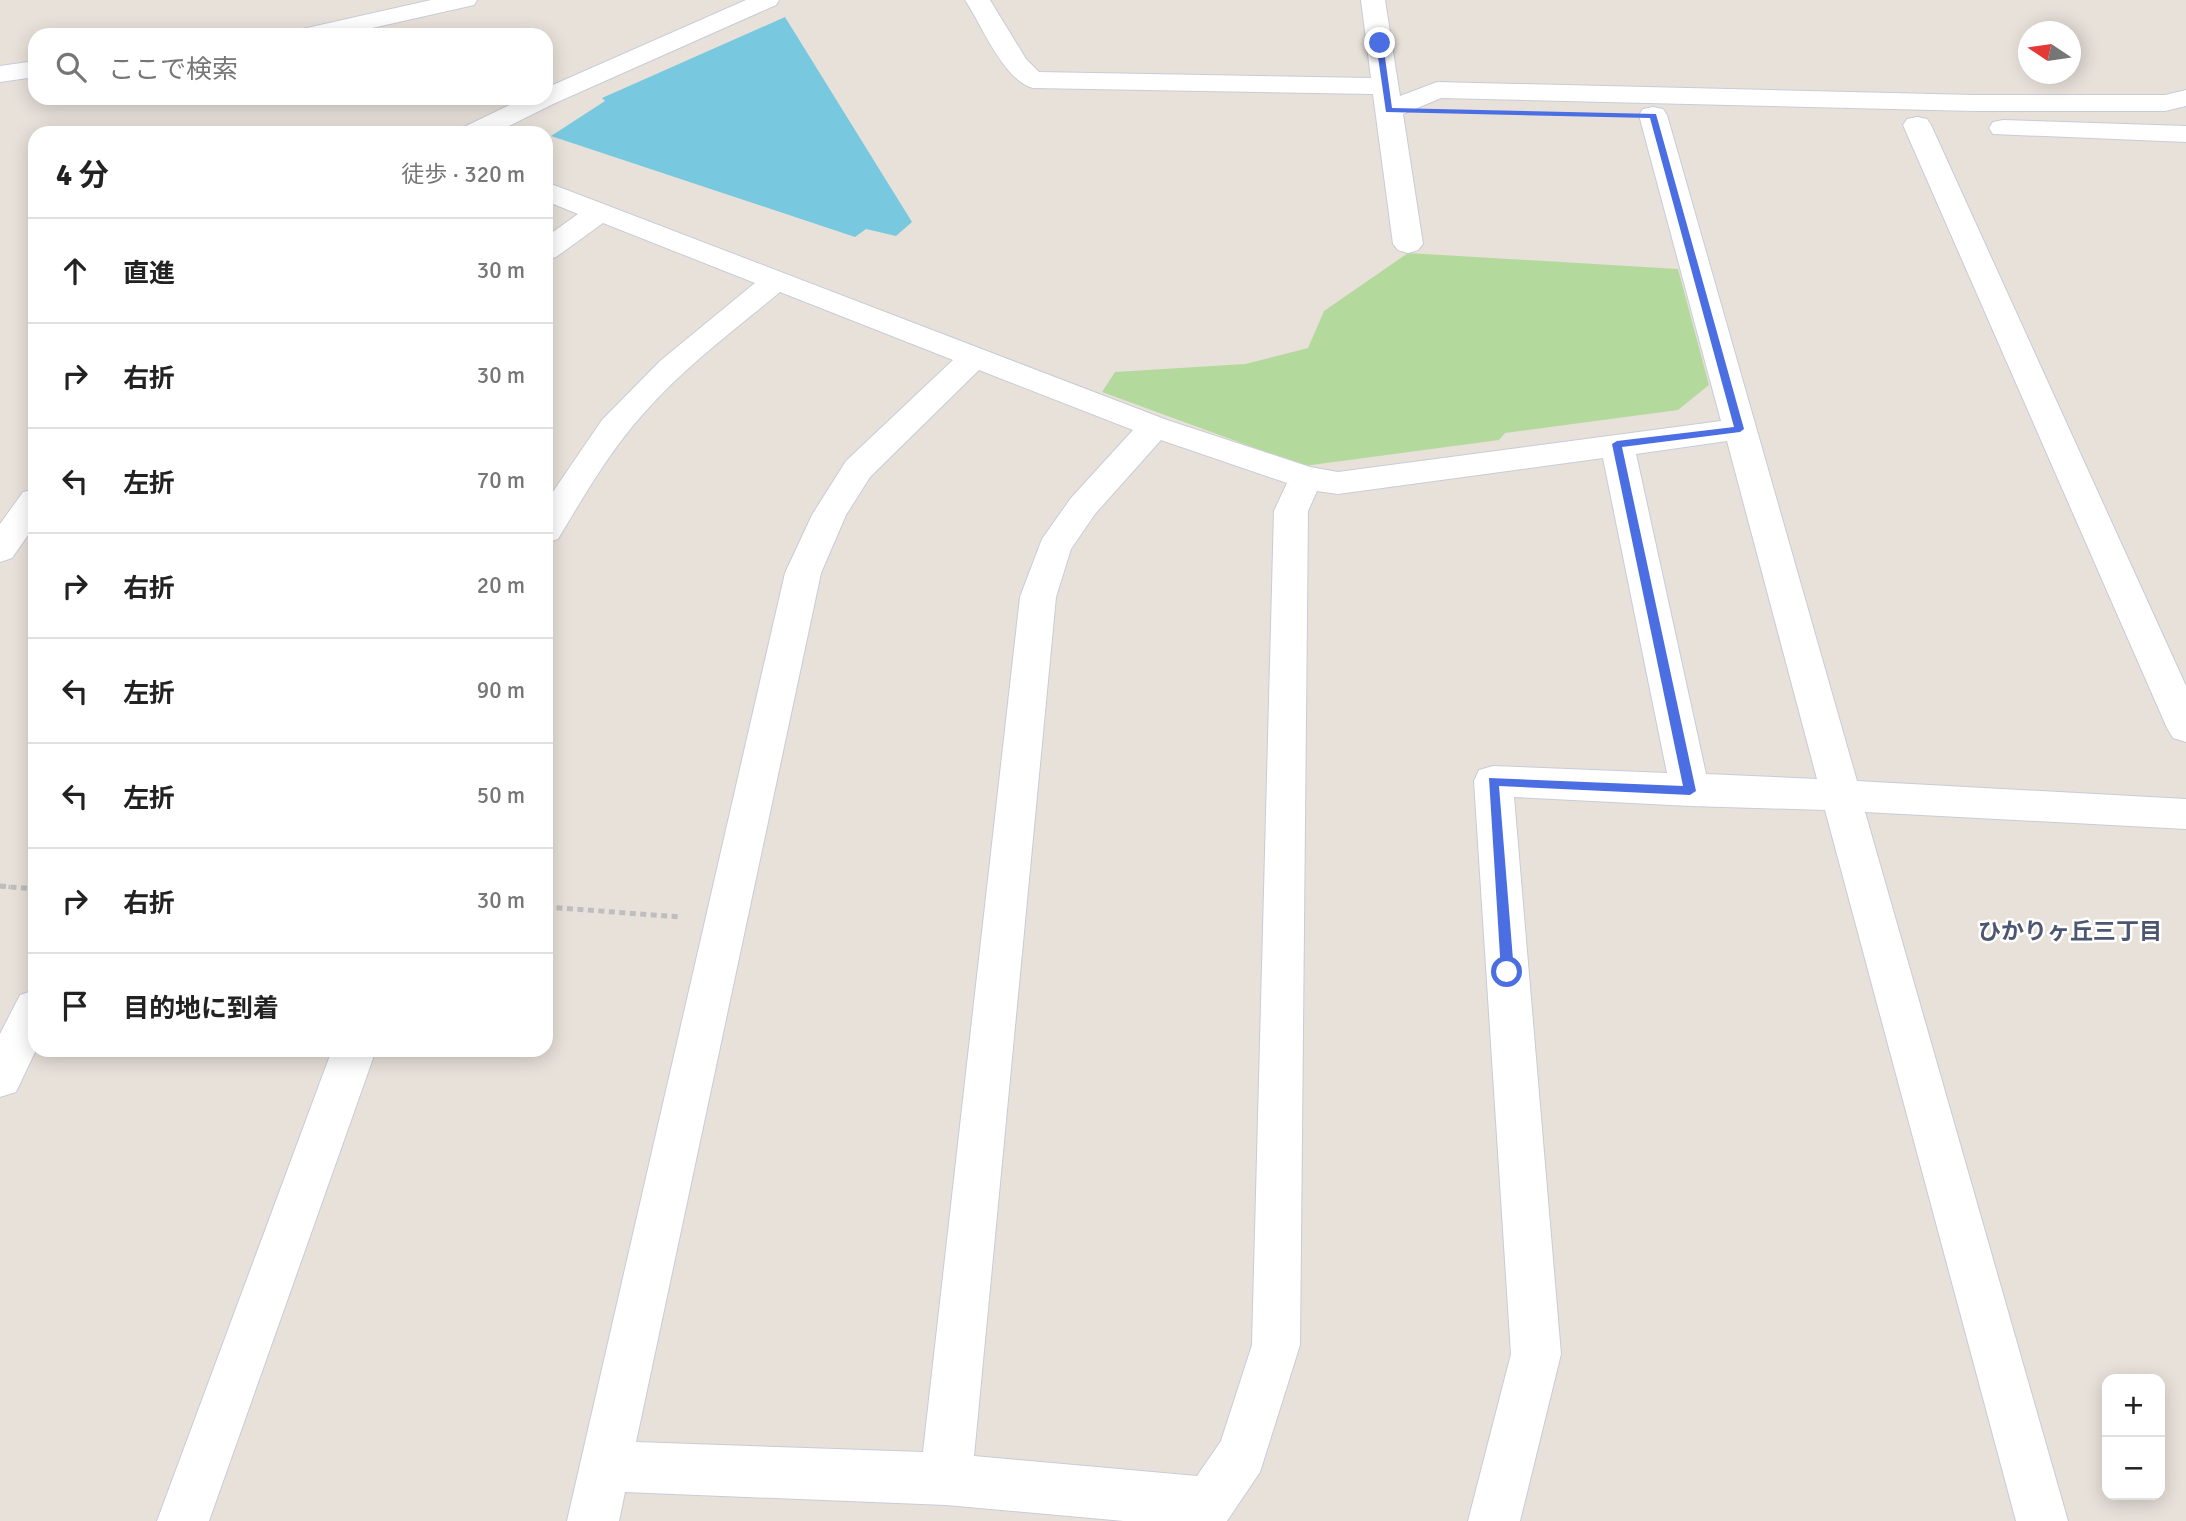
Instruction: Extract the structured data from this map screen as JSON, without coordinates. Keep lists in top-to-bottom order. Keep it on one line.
{"districts":["ひかりヶ丘三丁目"],"north":"left","page":{"search":"ここで検索","heading":["4 分","徒歩 · 320 m"],"list":[["直進","30 m"],["右折","30 m"],["左折","70 m"],["右折","20 m"],["左折","90 m"],["左折","50 m"],["右折","30 m"],"目的地に到着"],"map_buttons":["+","−"]}}
